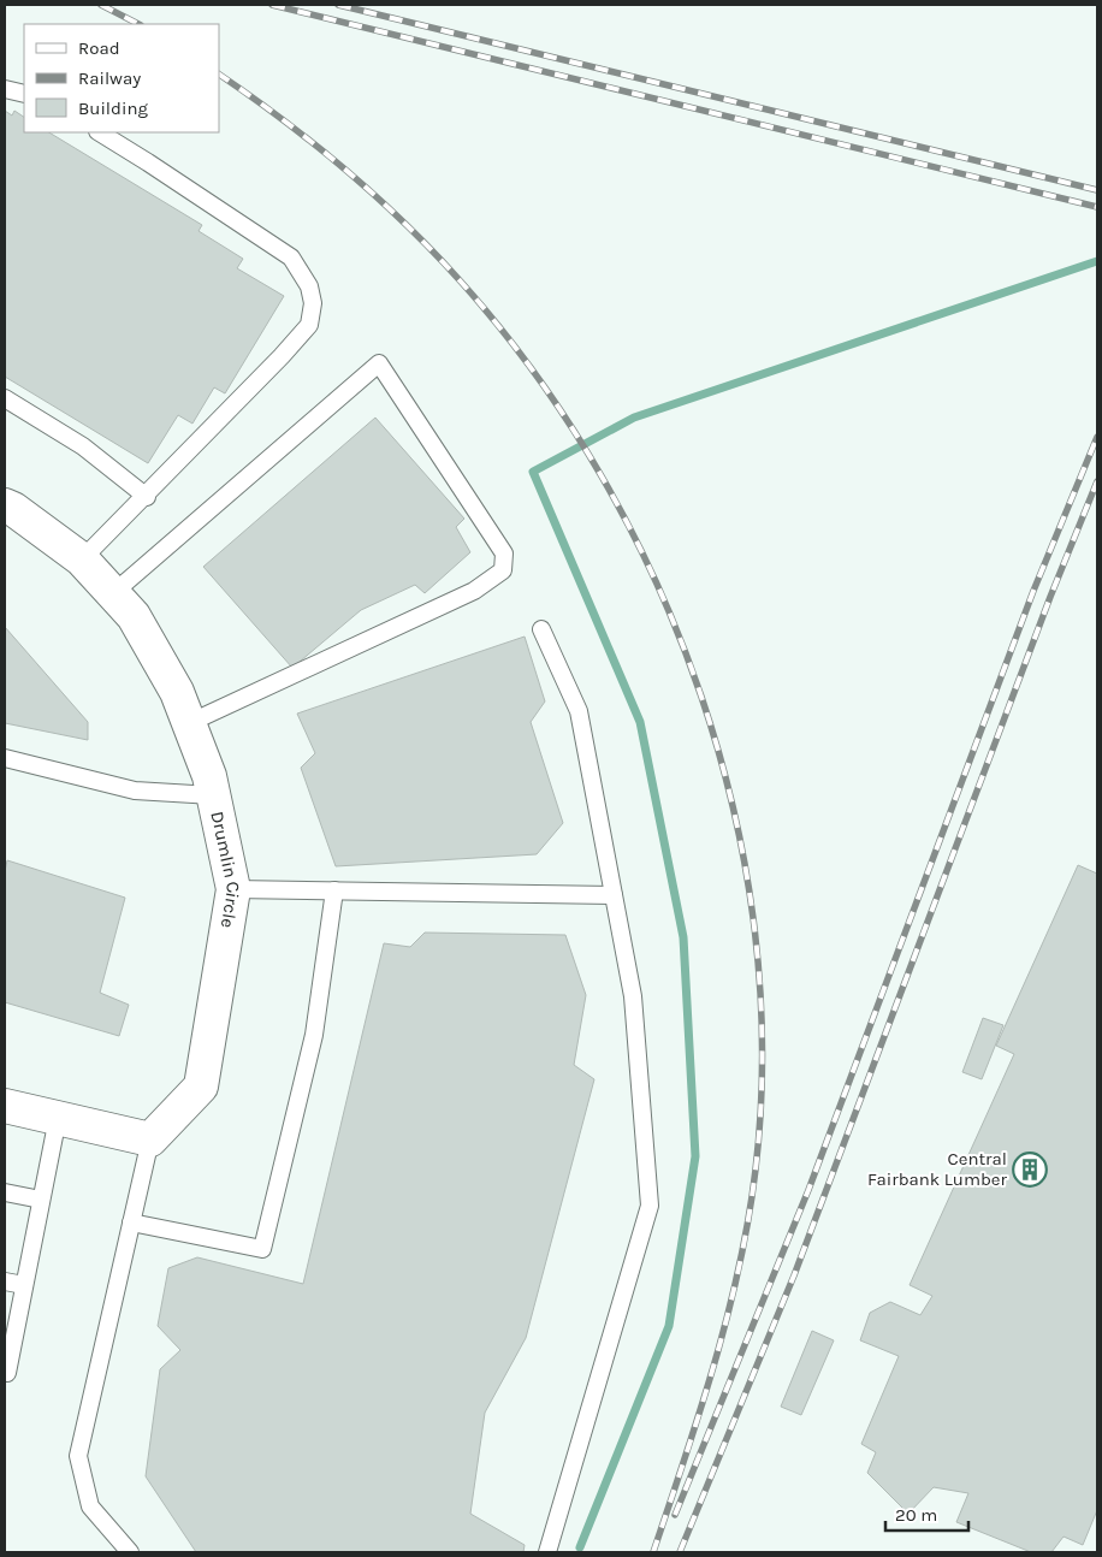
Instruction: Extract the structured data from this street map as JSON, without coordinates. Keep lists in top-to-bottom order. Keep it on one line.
{"streets":{"street":["Drumlin Circle"]},"places":{"building":["Central Fairbank Lumber"]},"legend":["Road","Railway","Building"],"scale_bar":"20 m"}
